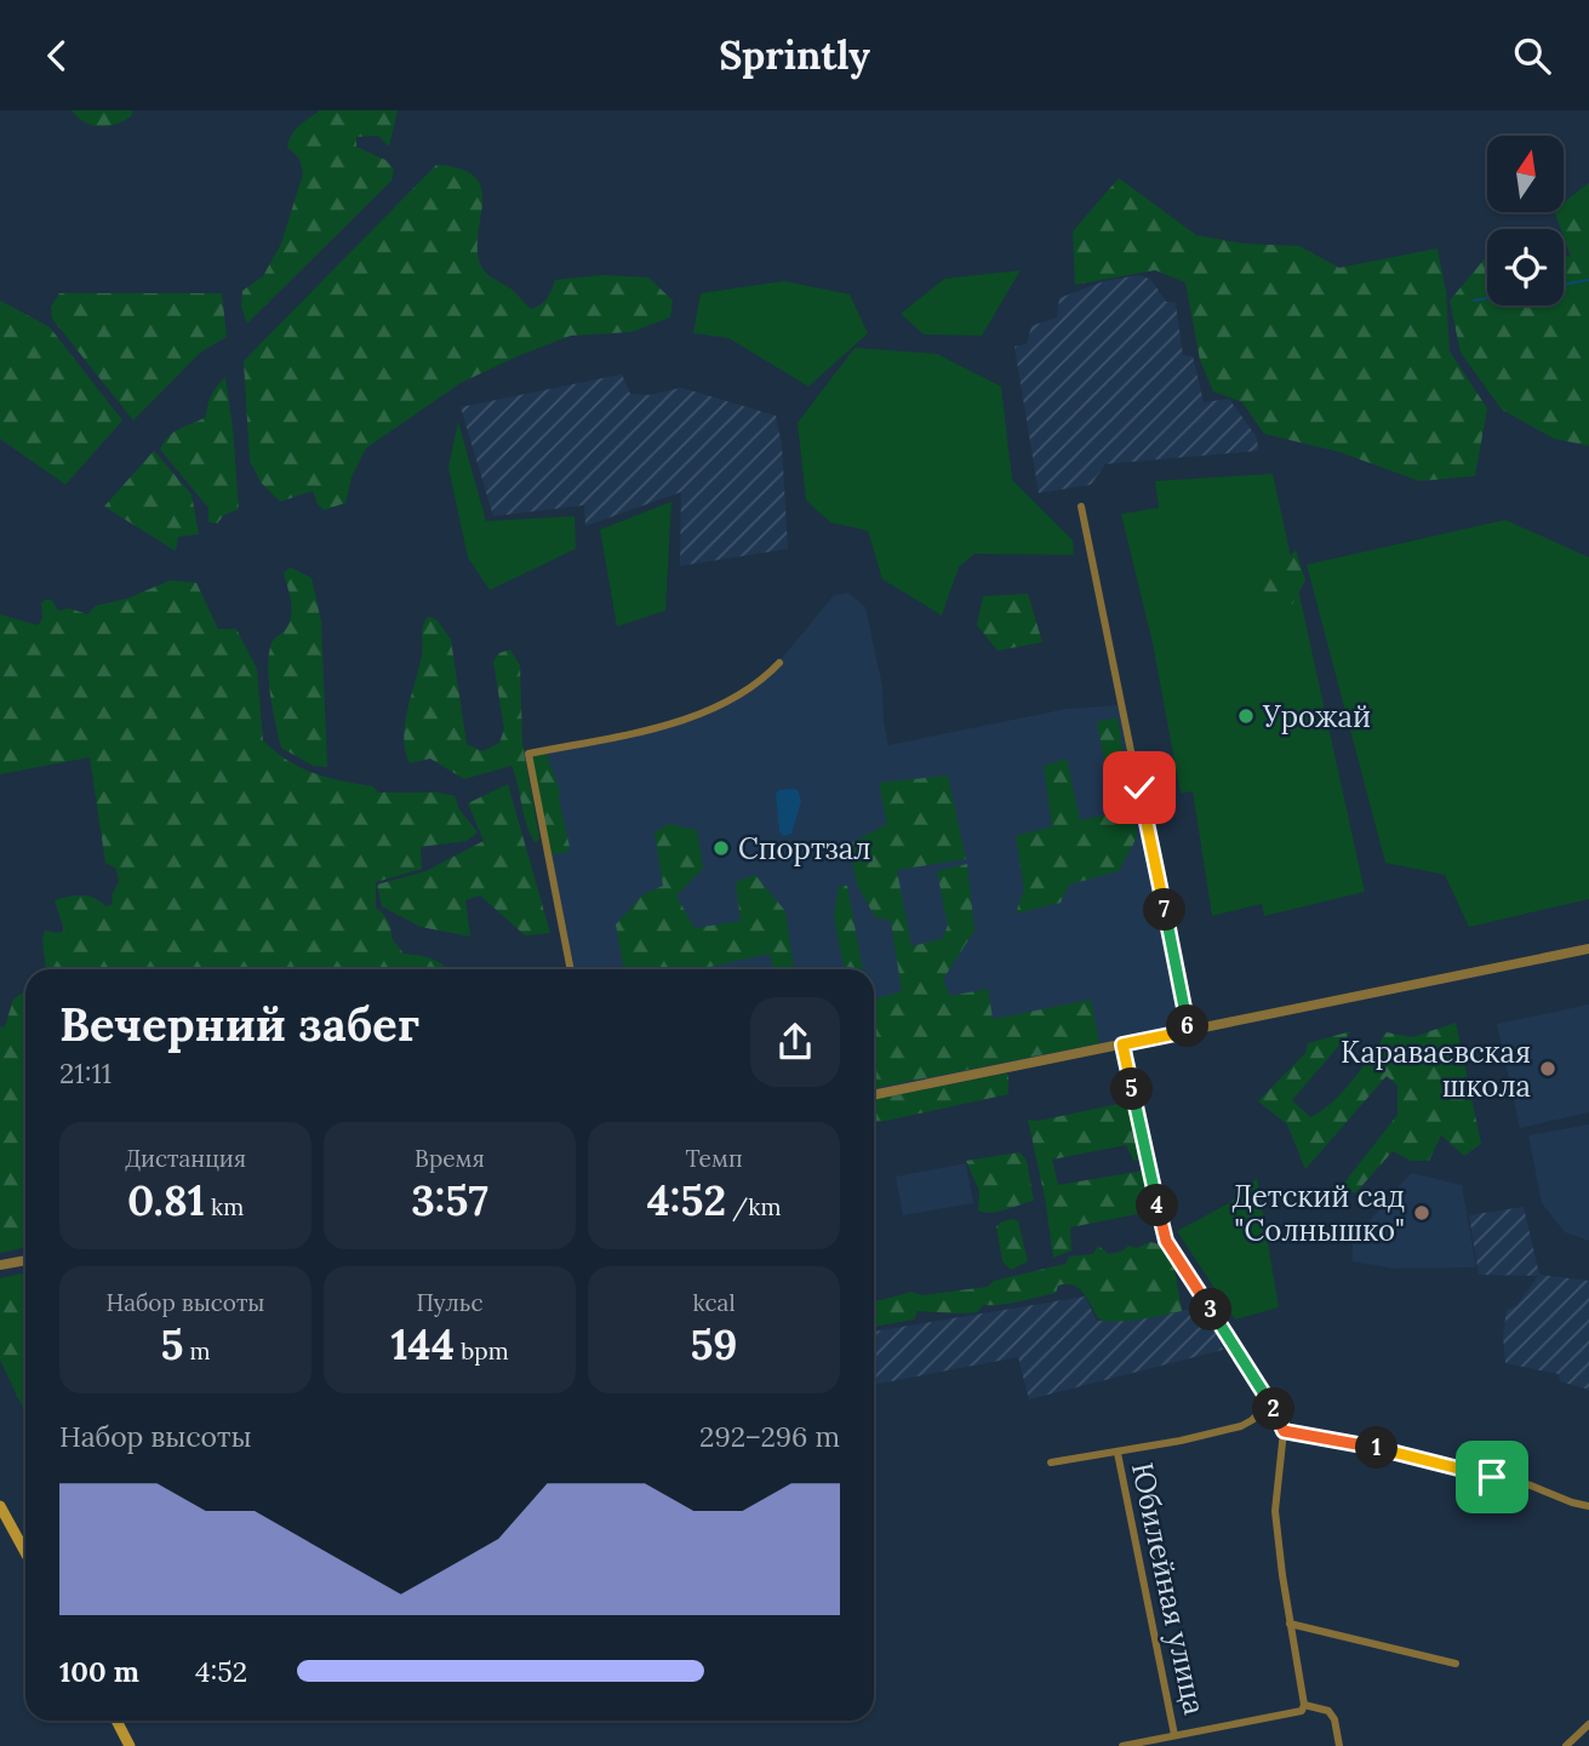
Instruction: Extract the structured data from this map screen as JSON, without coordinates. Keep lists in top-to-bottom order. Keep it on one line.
{"streets":{"street":["Юбилейная улица"]},"places":["Урожай","Спортзал","Караваевская школа","Детский сад \"Солнышко\""],"north":"top","page":{"header":"Sprintly","pins":["7","6","5","4","3","2","1"],"heading":["Вечерний забег","21:11"],"stats":[["Дистанция","0.81 km"],["Время","3:57"],["Темп","4:52 /km"],["Набор высоты","5 m"],["Пульс","144 bpm"],["kcal","59"]],"chart":["Набор высоты","292–296 m"],"list":[{"name":"100 m","note":"4:52"}]}}
